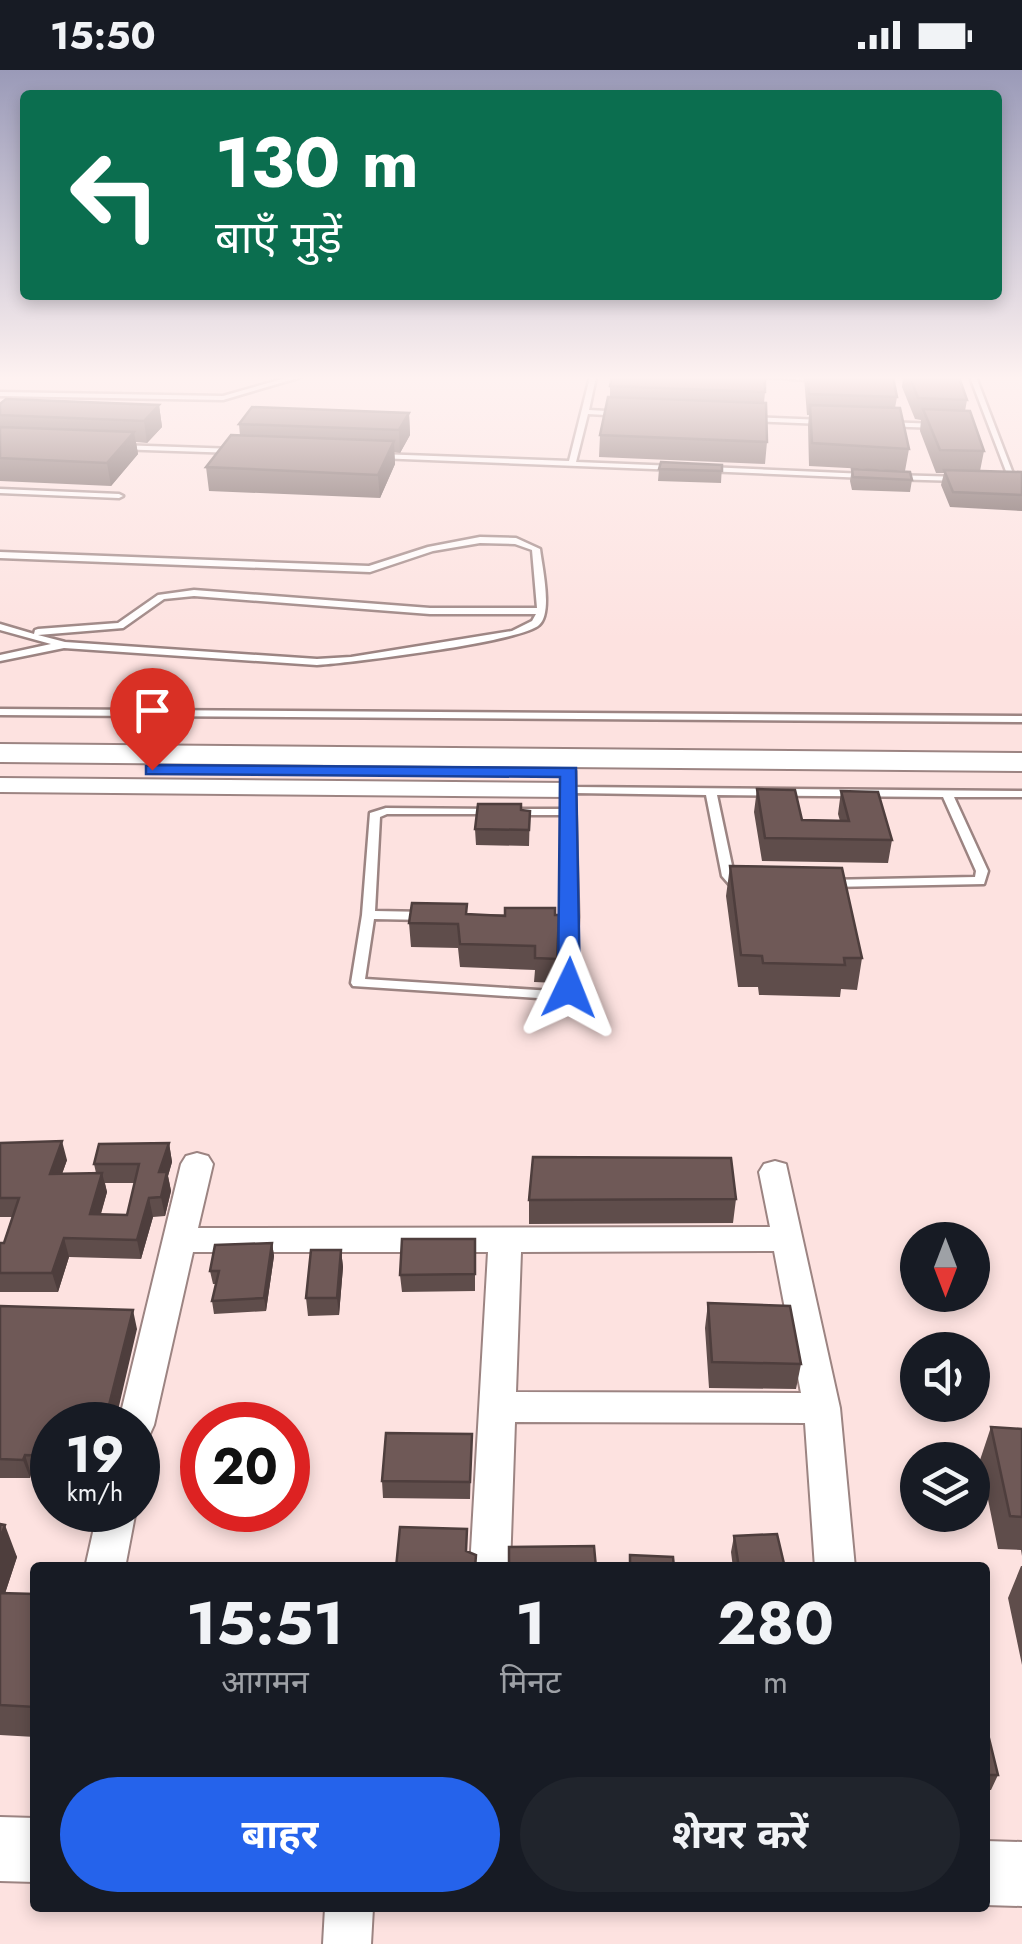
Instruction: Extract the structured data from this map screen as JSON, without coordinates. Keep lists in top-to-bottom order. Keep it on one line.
{"north":"bottom","page":{"status":"15:50","turn":["130 m","बाएँ मुड़ें"],"speed":"19 km/h","limit":"20","eta":["15:51","आगमन","1","मिनट","280","m"],"buttons":["बाहर","शेयर करें"]}}
